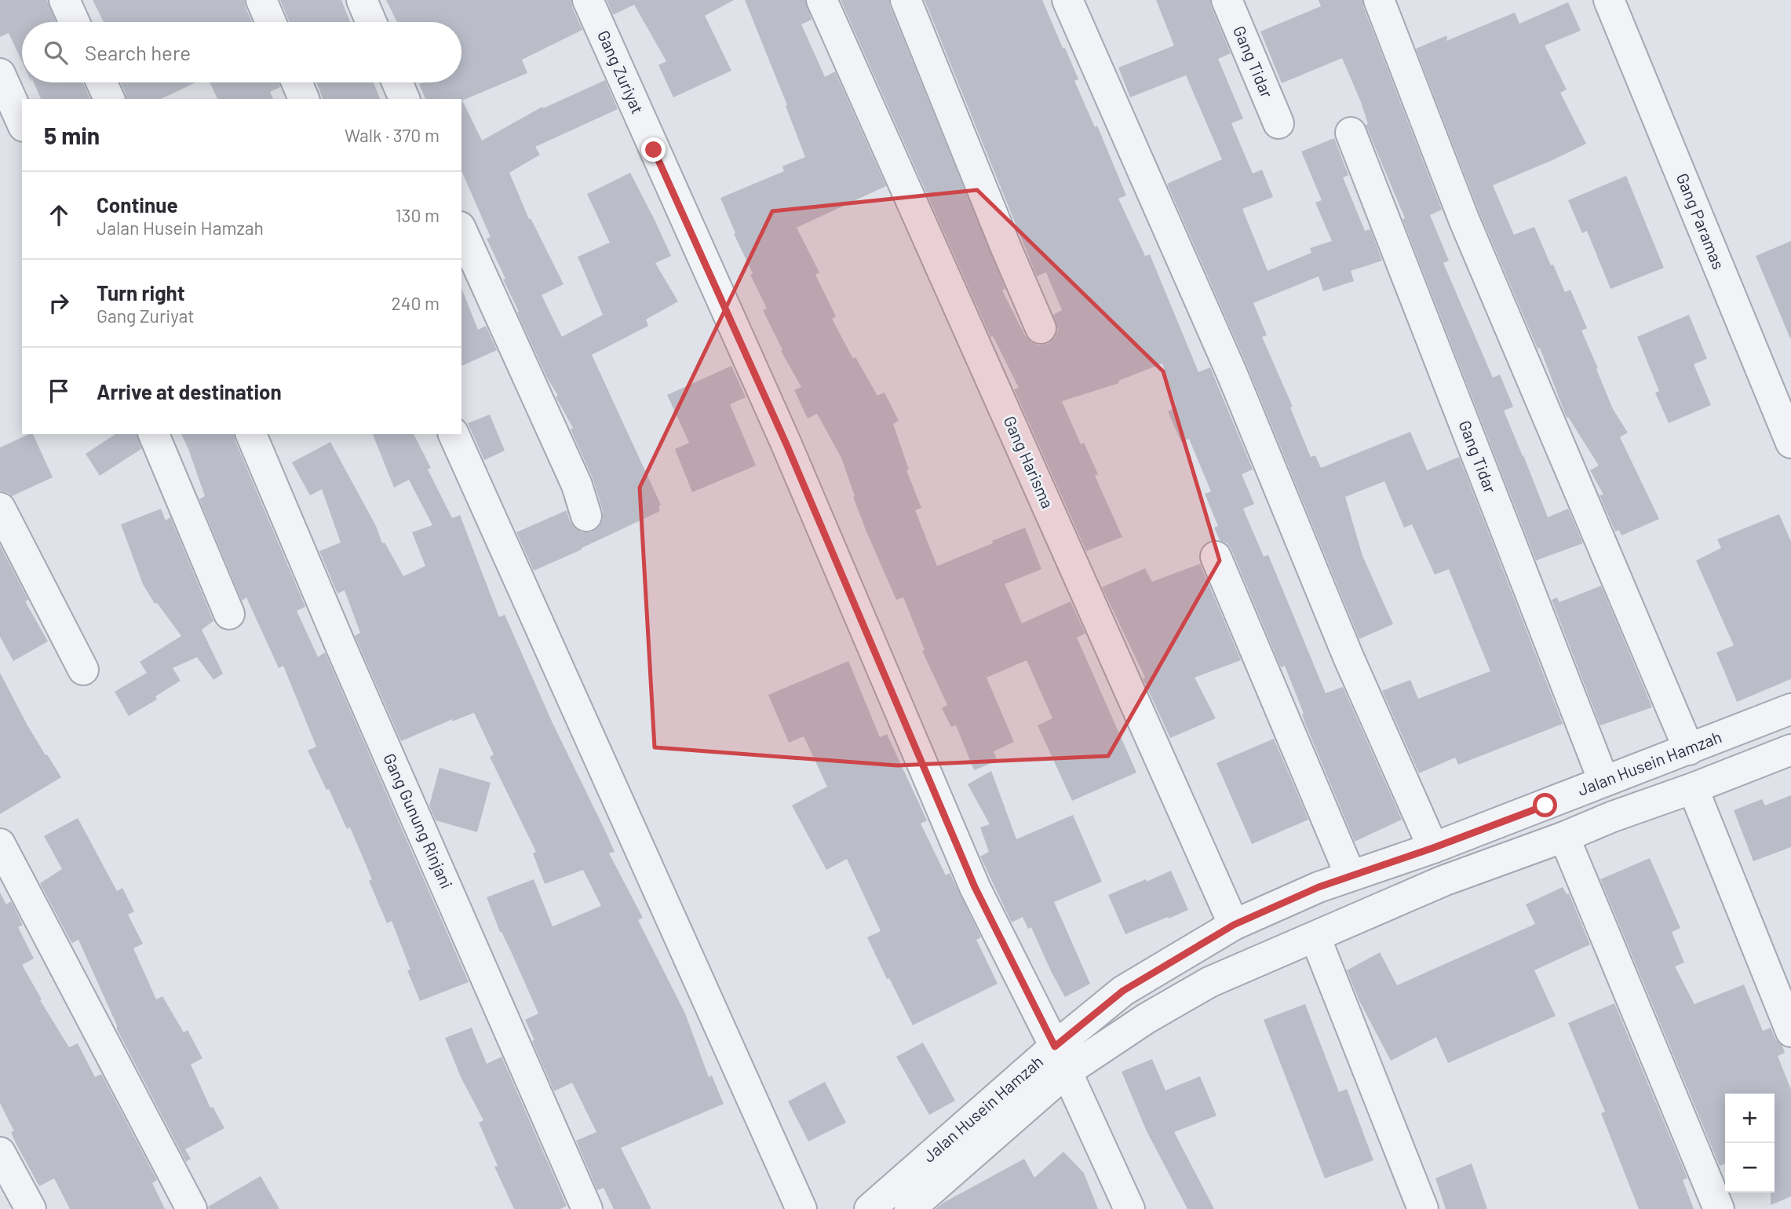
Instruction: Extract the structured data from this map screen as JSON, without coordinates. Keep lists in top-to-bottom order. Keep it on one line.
{"streets":{"street":["Gang Tidar","Gang Zuriyat","Gang Paramas","Gang Harisma","Jalan Husein Hamzah","Gang Gunung Rinjani"]},"crossings":[["Gang Tidar","Jalan Husein Hamzah"],["Gang Zuriyat","Jalan Husein Hamzah"],["Gang Harisma","Jalan Husein Hamzah"]],"page":{"search":"Search here","heading":["5 min","Walk · 370 m"],"list":[["Continue","Jalan Husein Hamzah","130 m"],["Turn right","Gang Zuriyat","240 m"],"Arrive at destination"],"map_buttons":["+","−"]}}
